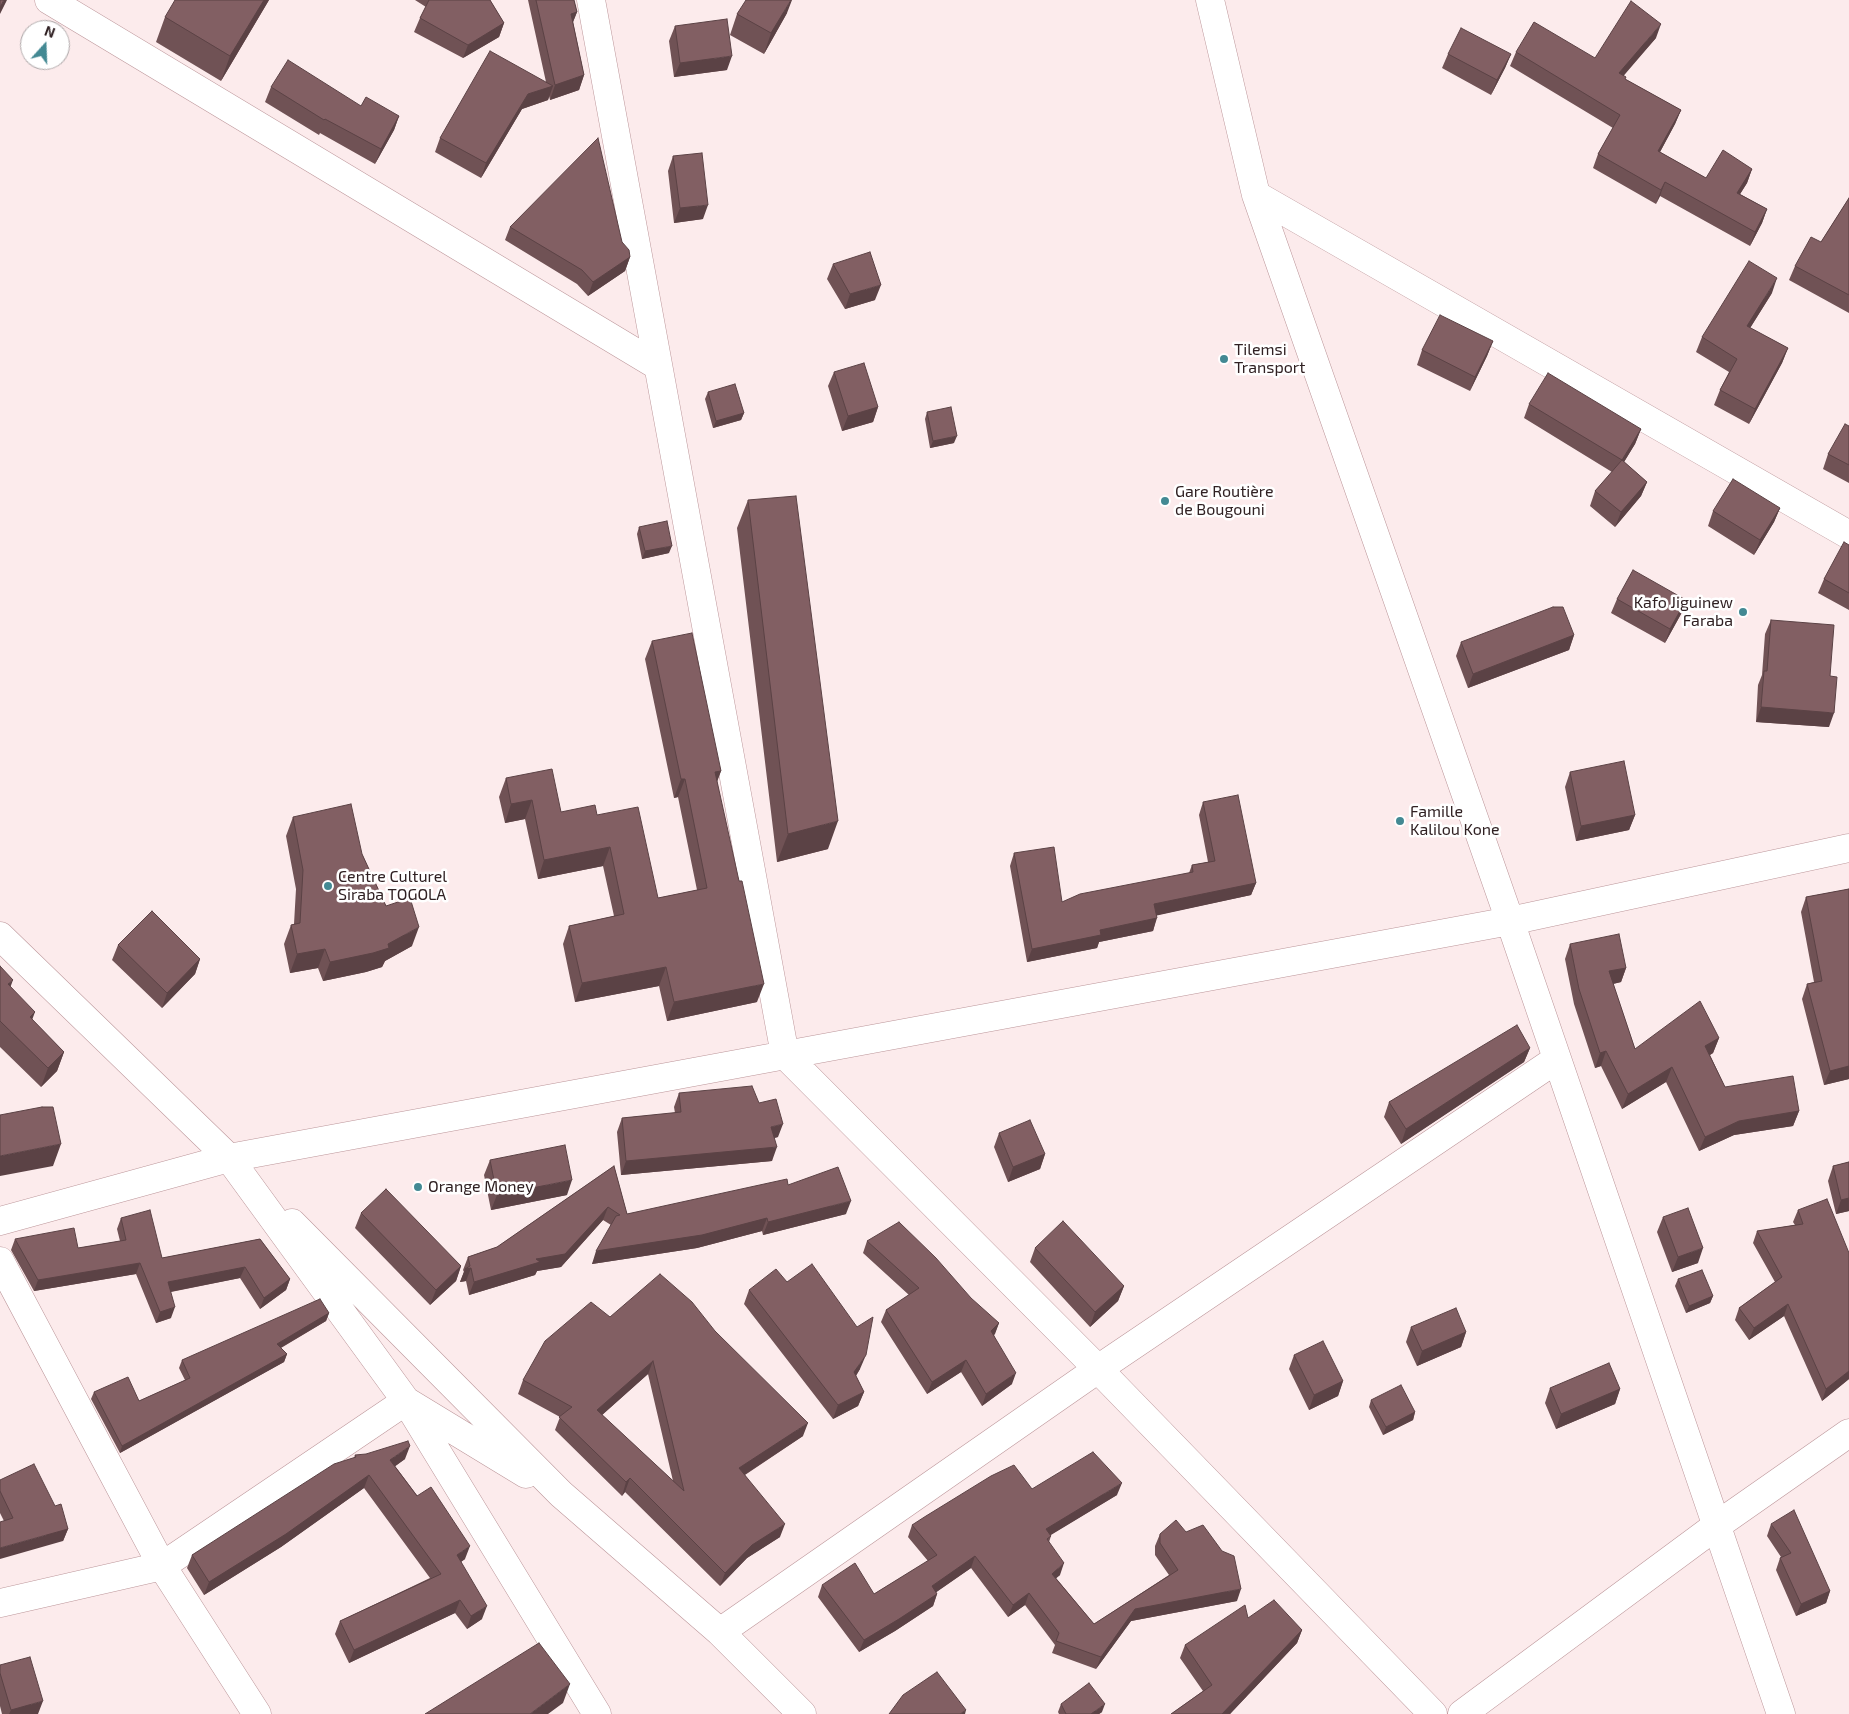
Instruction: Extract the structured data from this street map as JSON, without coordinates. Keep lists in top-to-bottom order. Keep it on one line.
{"places":["Tilemsi Transport","Gare Routière de Bougouni","Kafo Jiguinew Faraba","Famille Kalilou Kone","Centre Culturel Siraba TOGOLA","Orange Money"],"north":"top"}
